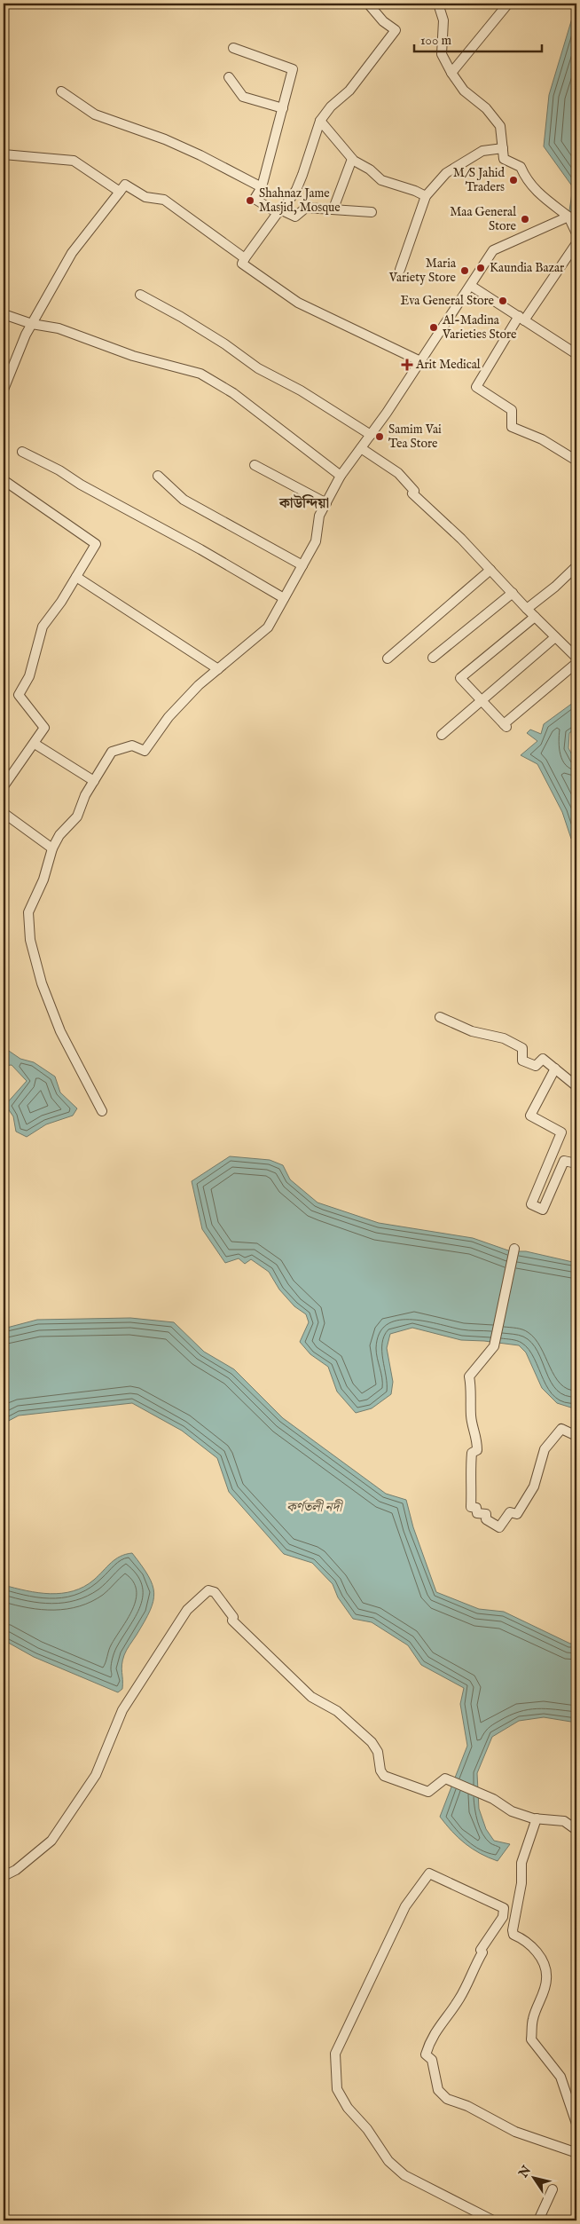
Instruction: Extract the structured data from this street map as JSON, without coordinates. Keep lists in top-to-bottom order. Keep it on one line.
{"districts":["কাউন্দিয়া"],"water":["কর্ণতলী নদী"],"places":{"other":["M/S Jahid Traders","Shahnaz Jame Masjid, Mosque","Maa General Store","Kaundia Bazar","Maria Variety Store","Eva General Store","Al-Madina Varieties Store","Samim Vai Tea Store"],"health":["Arit Medical"]},"scale_bar":"100 m","north":"top left"}
